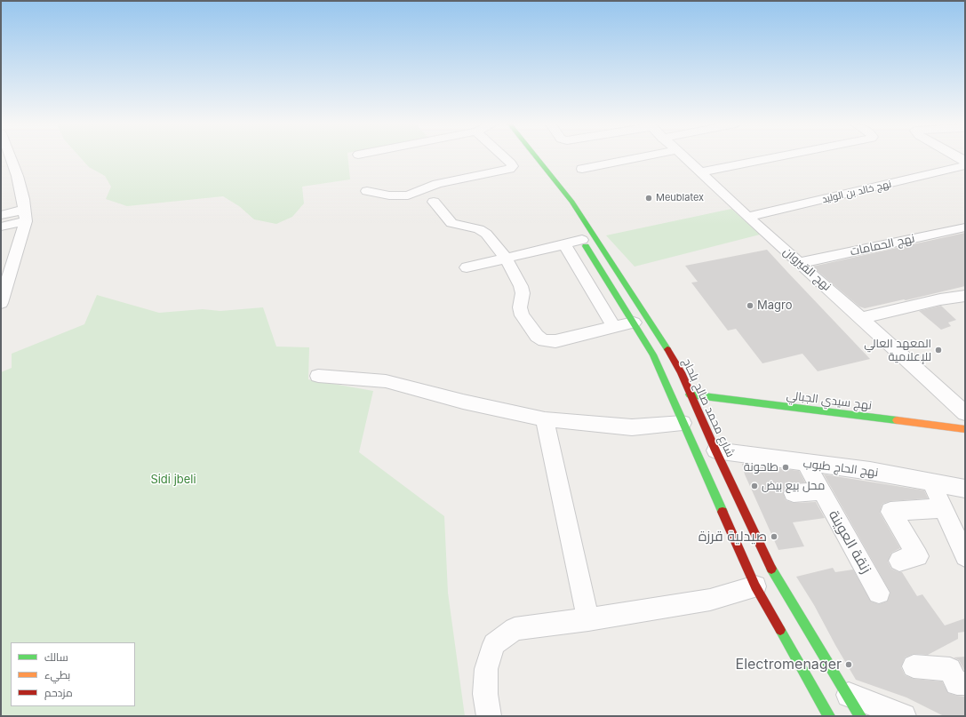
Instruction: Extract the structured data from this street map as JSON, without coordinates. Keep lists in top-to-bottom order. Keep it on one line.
{"streets":{"main road":["نهج سيدي الجبالي","شارع محمد صالح بلحاج"],"street":["نهج خالد بن الوليد","نهج الحمامات","نهج القيروان","نهج الحاج طبوب","زنقة العوينة"]},"crossings":[["نهج خالد بن الوليد","نهج القيروان"],["نهج الحمامات","نهج القيروان"],["نهج سيدي الجبالي","شارع محمد صالح بلحاج"],["شارع محمد صالح بلحاج","نهج الحاج طبوب"],["نهج الحاج طبوب","زنقة العوينة"]],"parks":["Sidi jbeli"],"places":["Meublatex","Magro","المعهد العالي للإعلامية","طاحونة","محل بيع بيض","صيدلية قرزة","Electromenager"],"legend":["سالك","بطيء","مزدحم"]}
